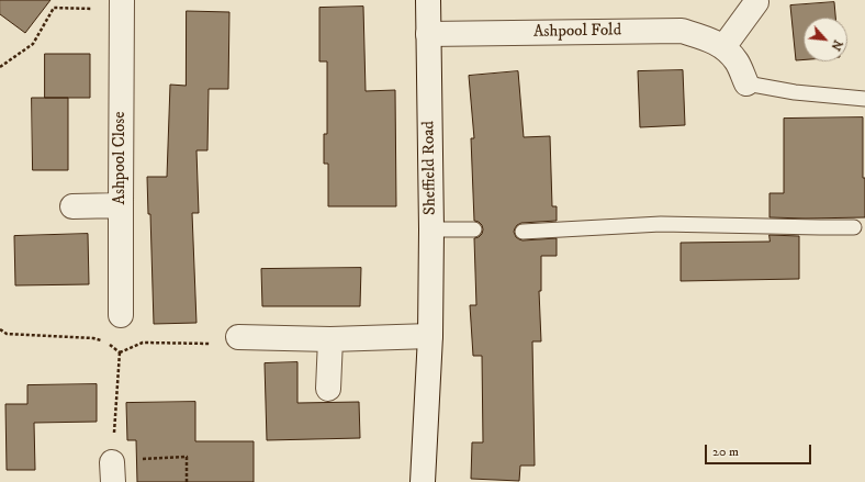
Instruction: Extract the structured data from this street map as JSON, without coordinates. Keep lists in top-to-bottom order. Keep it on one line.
{"streets":{"street":["Ashpool Fold","Ashpool Close","Sheffield Road"]},"crossings":[["Ashpool Fold","Sheffield Road"]],"scale_bar":"20 m","north":"bottom right"}
